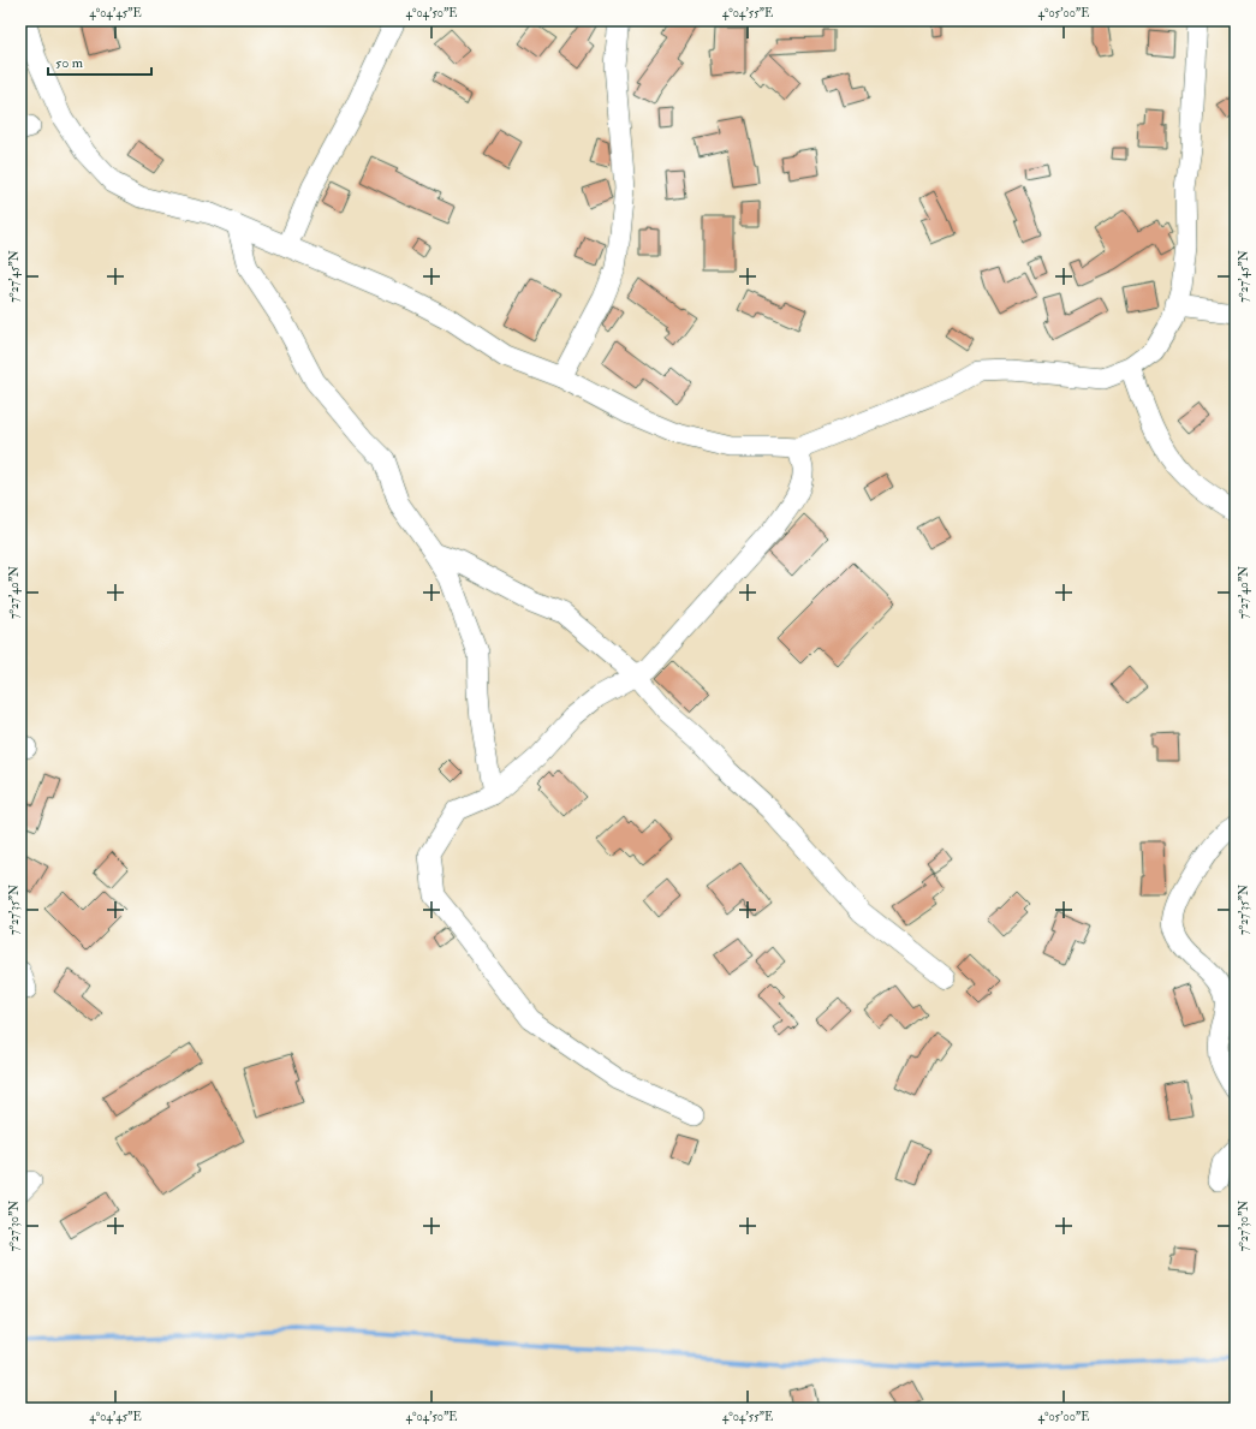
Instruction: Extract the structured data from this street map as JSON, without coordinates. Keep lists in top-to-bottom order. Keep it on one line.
{"scale_bar":"50 m","coordinates":["4°04'45\"E","4°04'50\"E","4°04'55\"E","4°05'00\"E","7°27'45\"N","7°27'40\"N","7°27'35\"N","7°27'30\"N"]}
